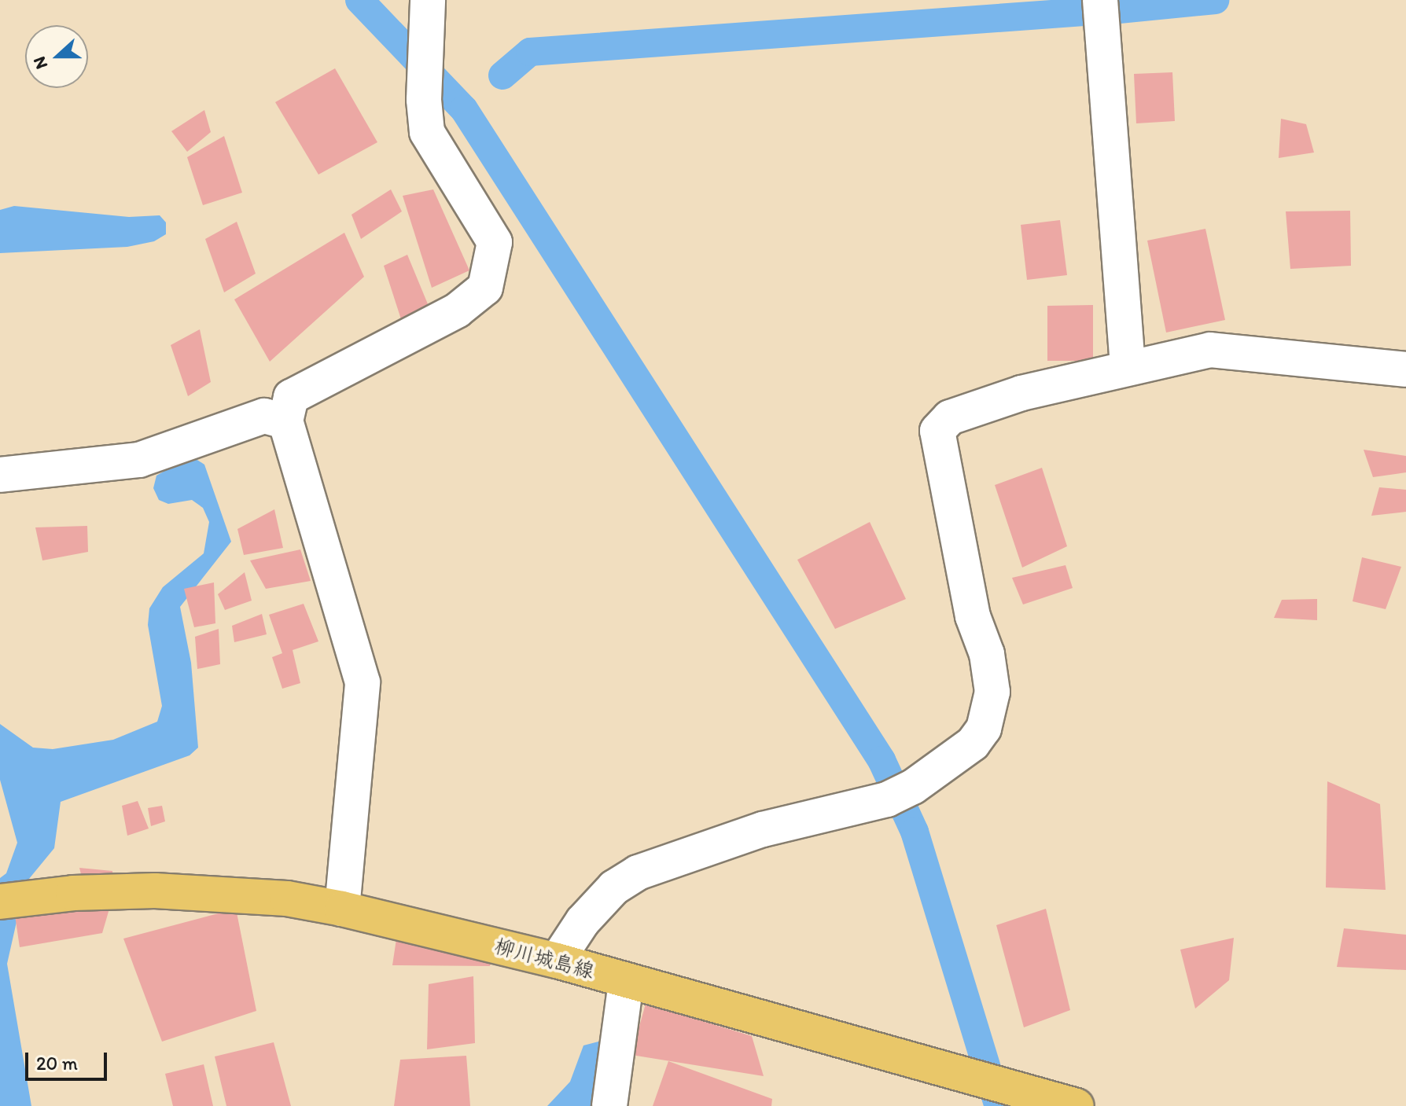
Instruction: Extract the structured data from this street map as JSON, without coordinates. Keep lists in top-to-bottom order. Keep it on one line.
{"streets":{"main road":["柳川城島線"]},"scale_bar":"20 m","north":"left"}
